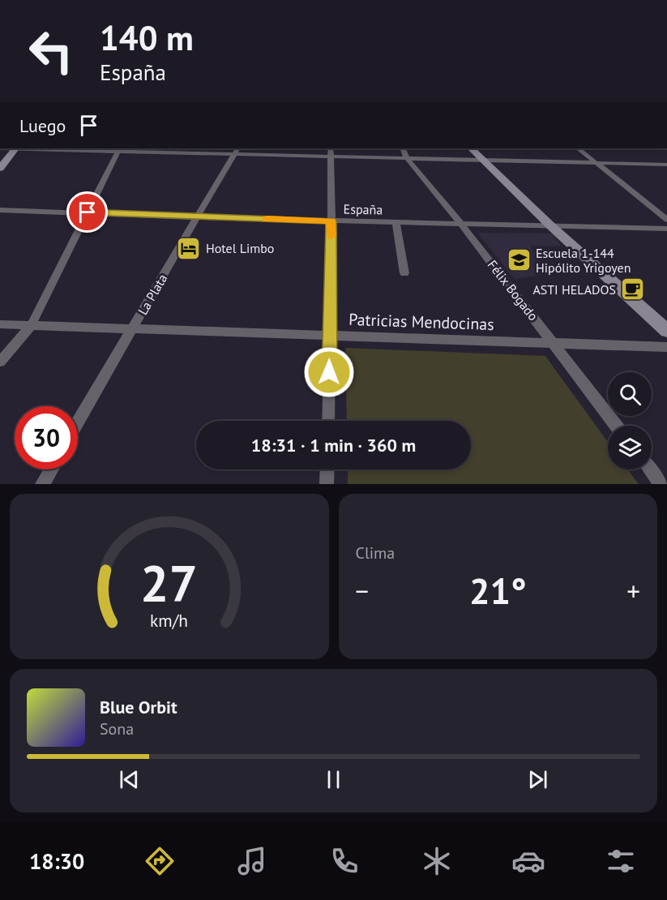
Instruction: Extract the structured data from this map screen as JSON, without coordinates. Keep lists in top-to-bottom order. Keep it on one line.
{"streets":{"street":["España","Félix Bogado","La Plata","Patricias Mendocinas"]},"crossings":[["España","Félix Bogado"],["España","La Plata"],["Félix Bogado","Patricias Mendocinas"],["La Plata","Patricias Mendocinas"]],"places":{"hotel":["Hotel Limbo"],"school or university":["Escuela 1-144 Hipólito Yrigoyen"],"cafe":["ASTI HELADOS"]},"page":{"turn":["140 m","España"],"then":"Luego","limit":"30","trip":"18:31 · 1 min · 360 m","tile":"Clima","heat":["−","21°","+"],"song":["Blue Orbit","Sona"],"tabs":"18:30","gauge":["27","km/h"]}}
